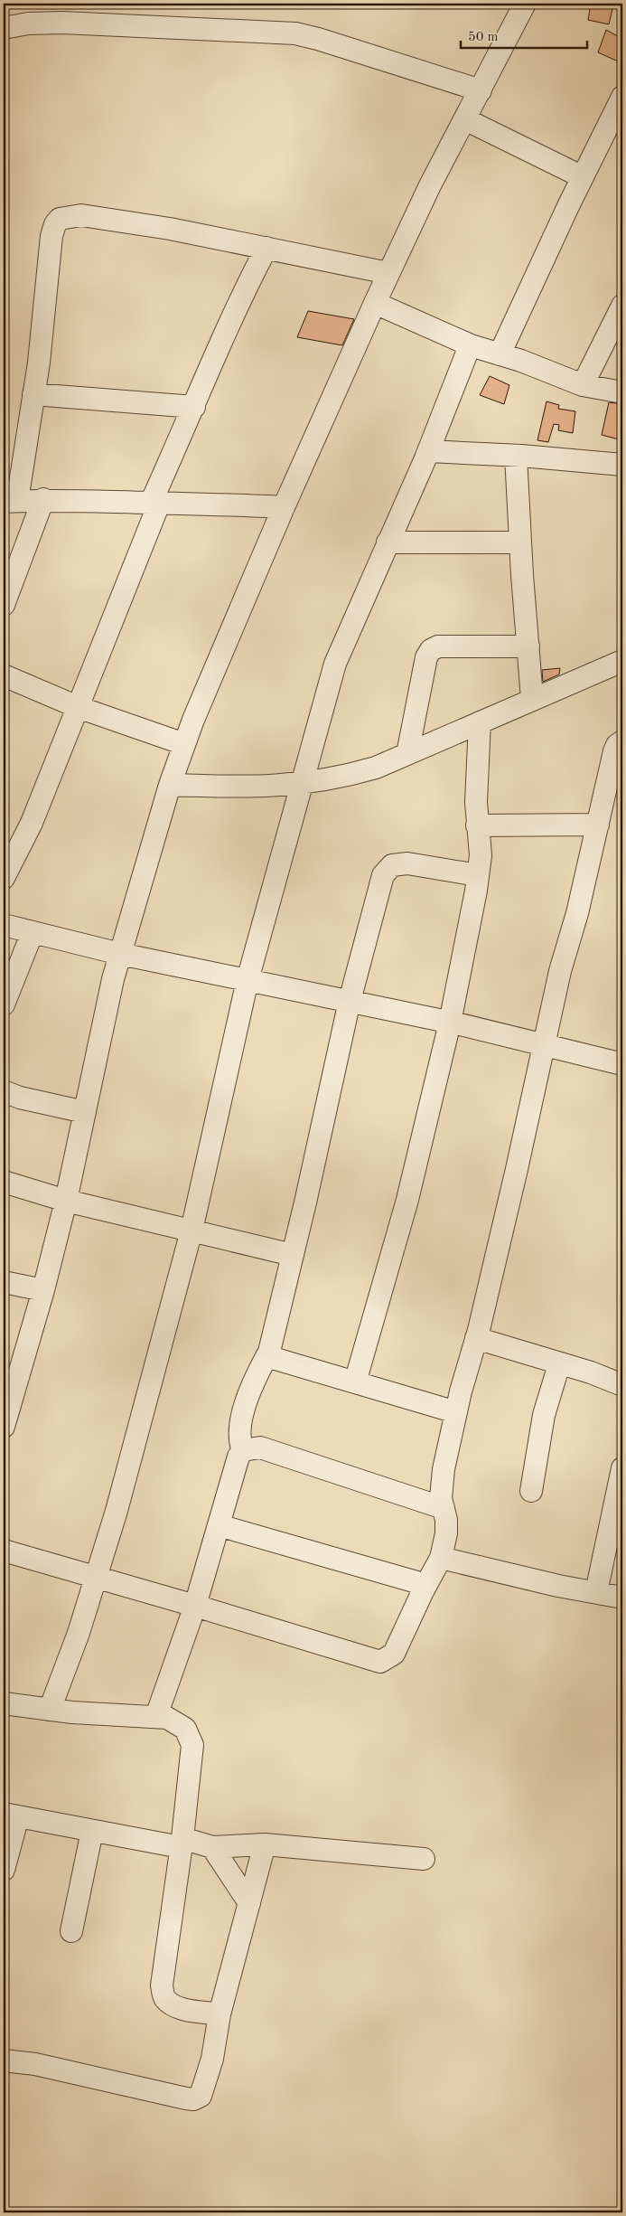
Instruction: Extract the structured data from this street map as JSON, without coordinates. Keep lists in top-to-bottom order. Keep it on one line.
{"scale_bar":"50 m"}
